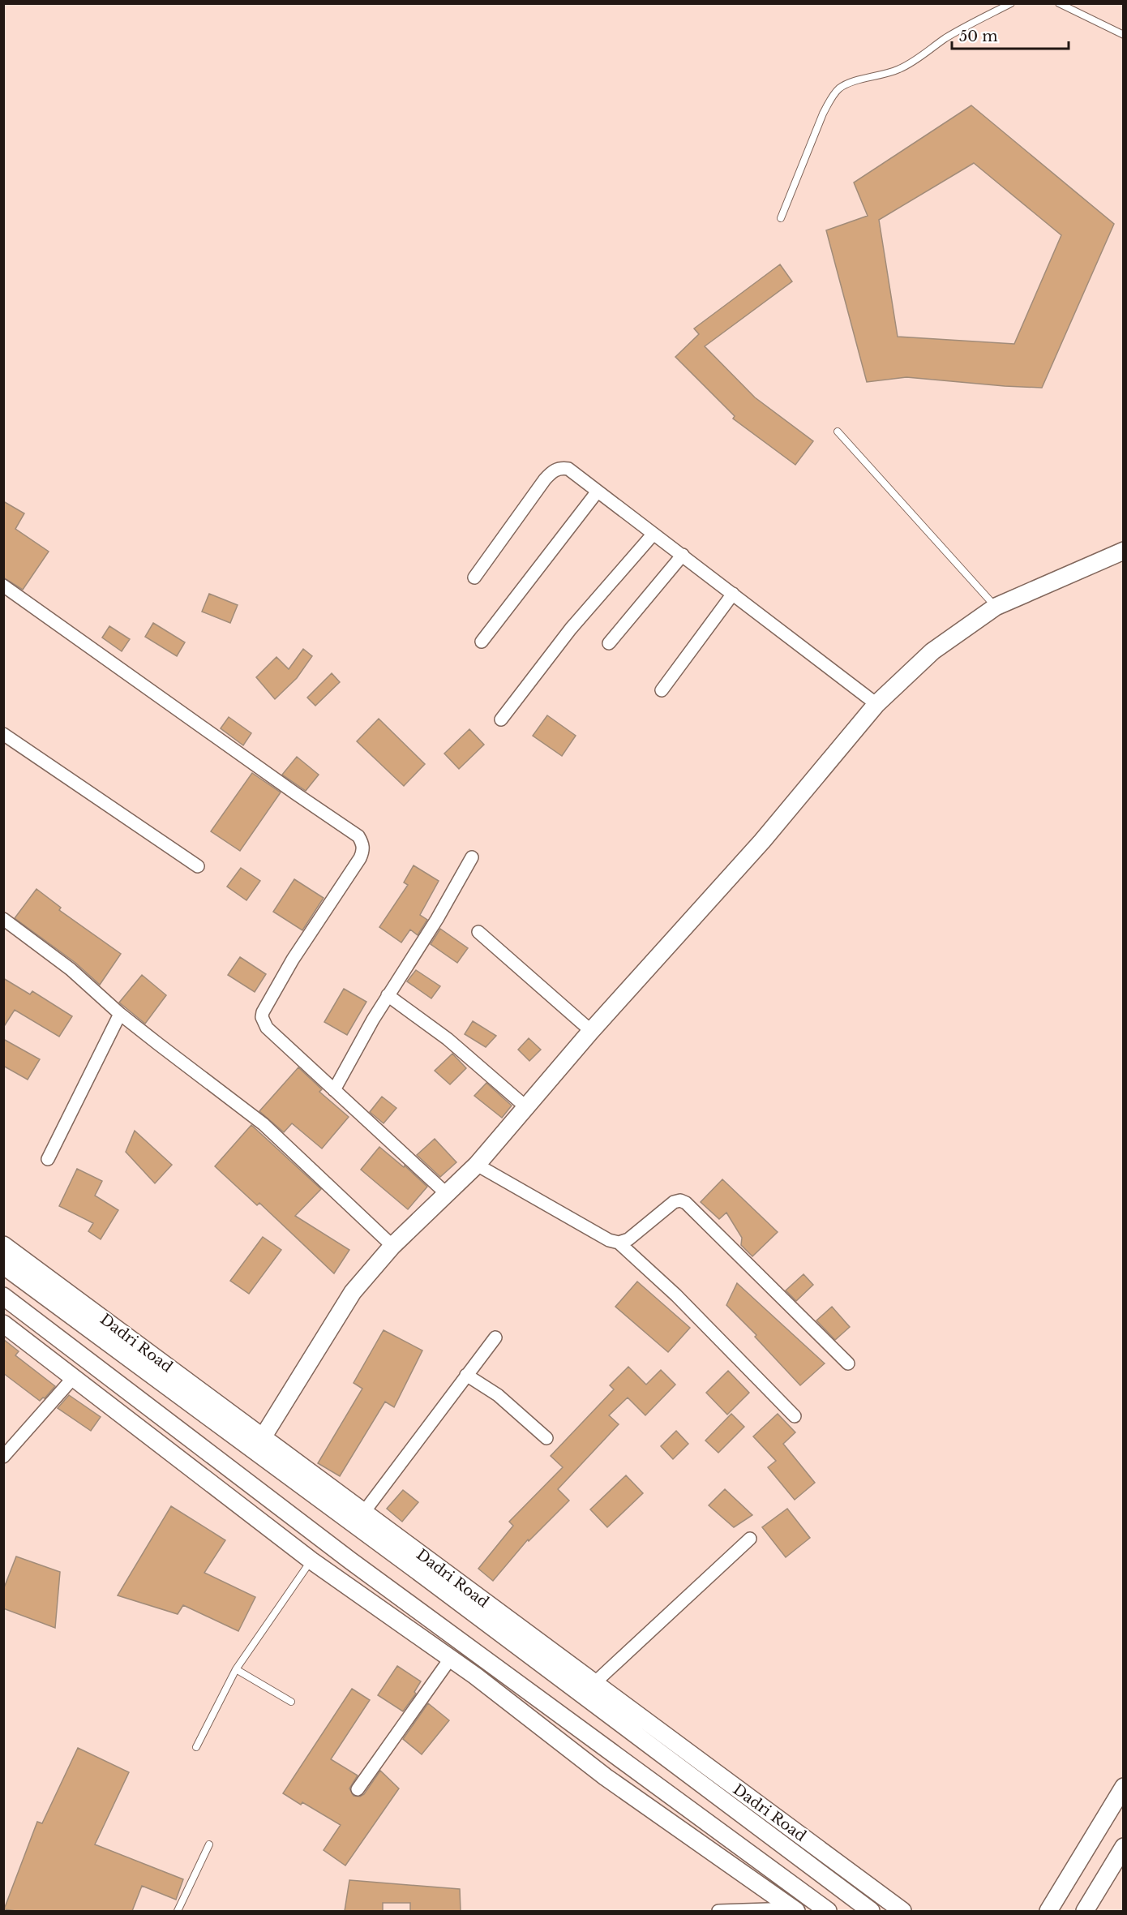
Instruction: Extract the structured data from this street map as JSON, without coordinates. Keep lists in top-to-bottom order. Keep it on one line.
{"streets":{"street":["Dadri Road"]},"scale_bar":"50 m"}
